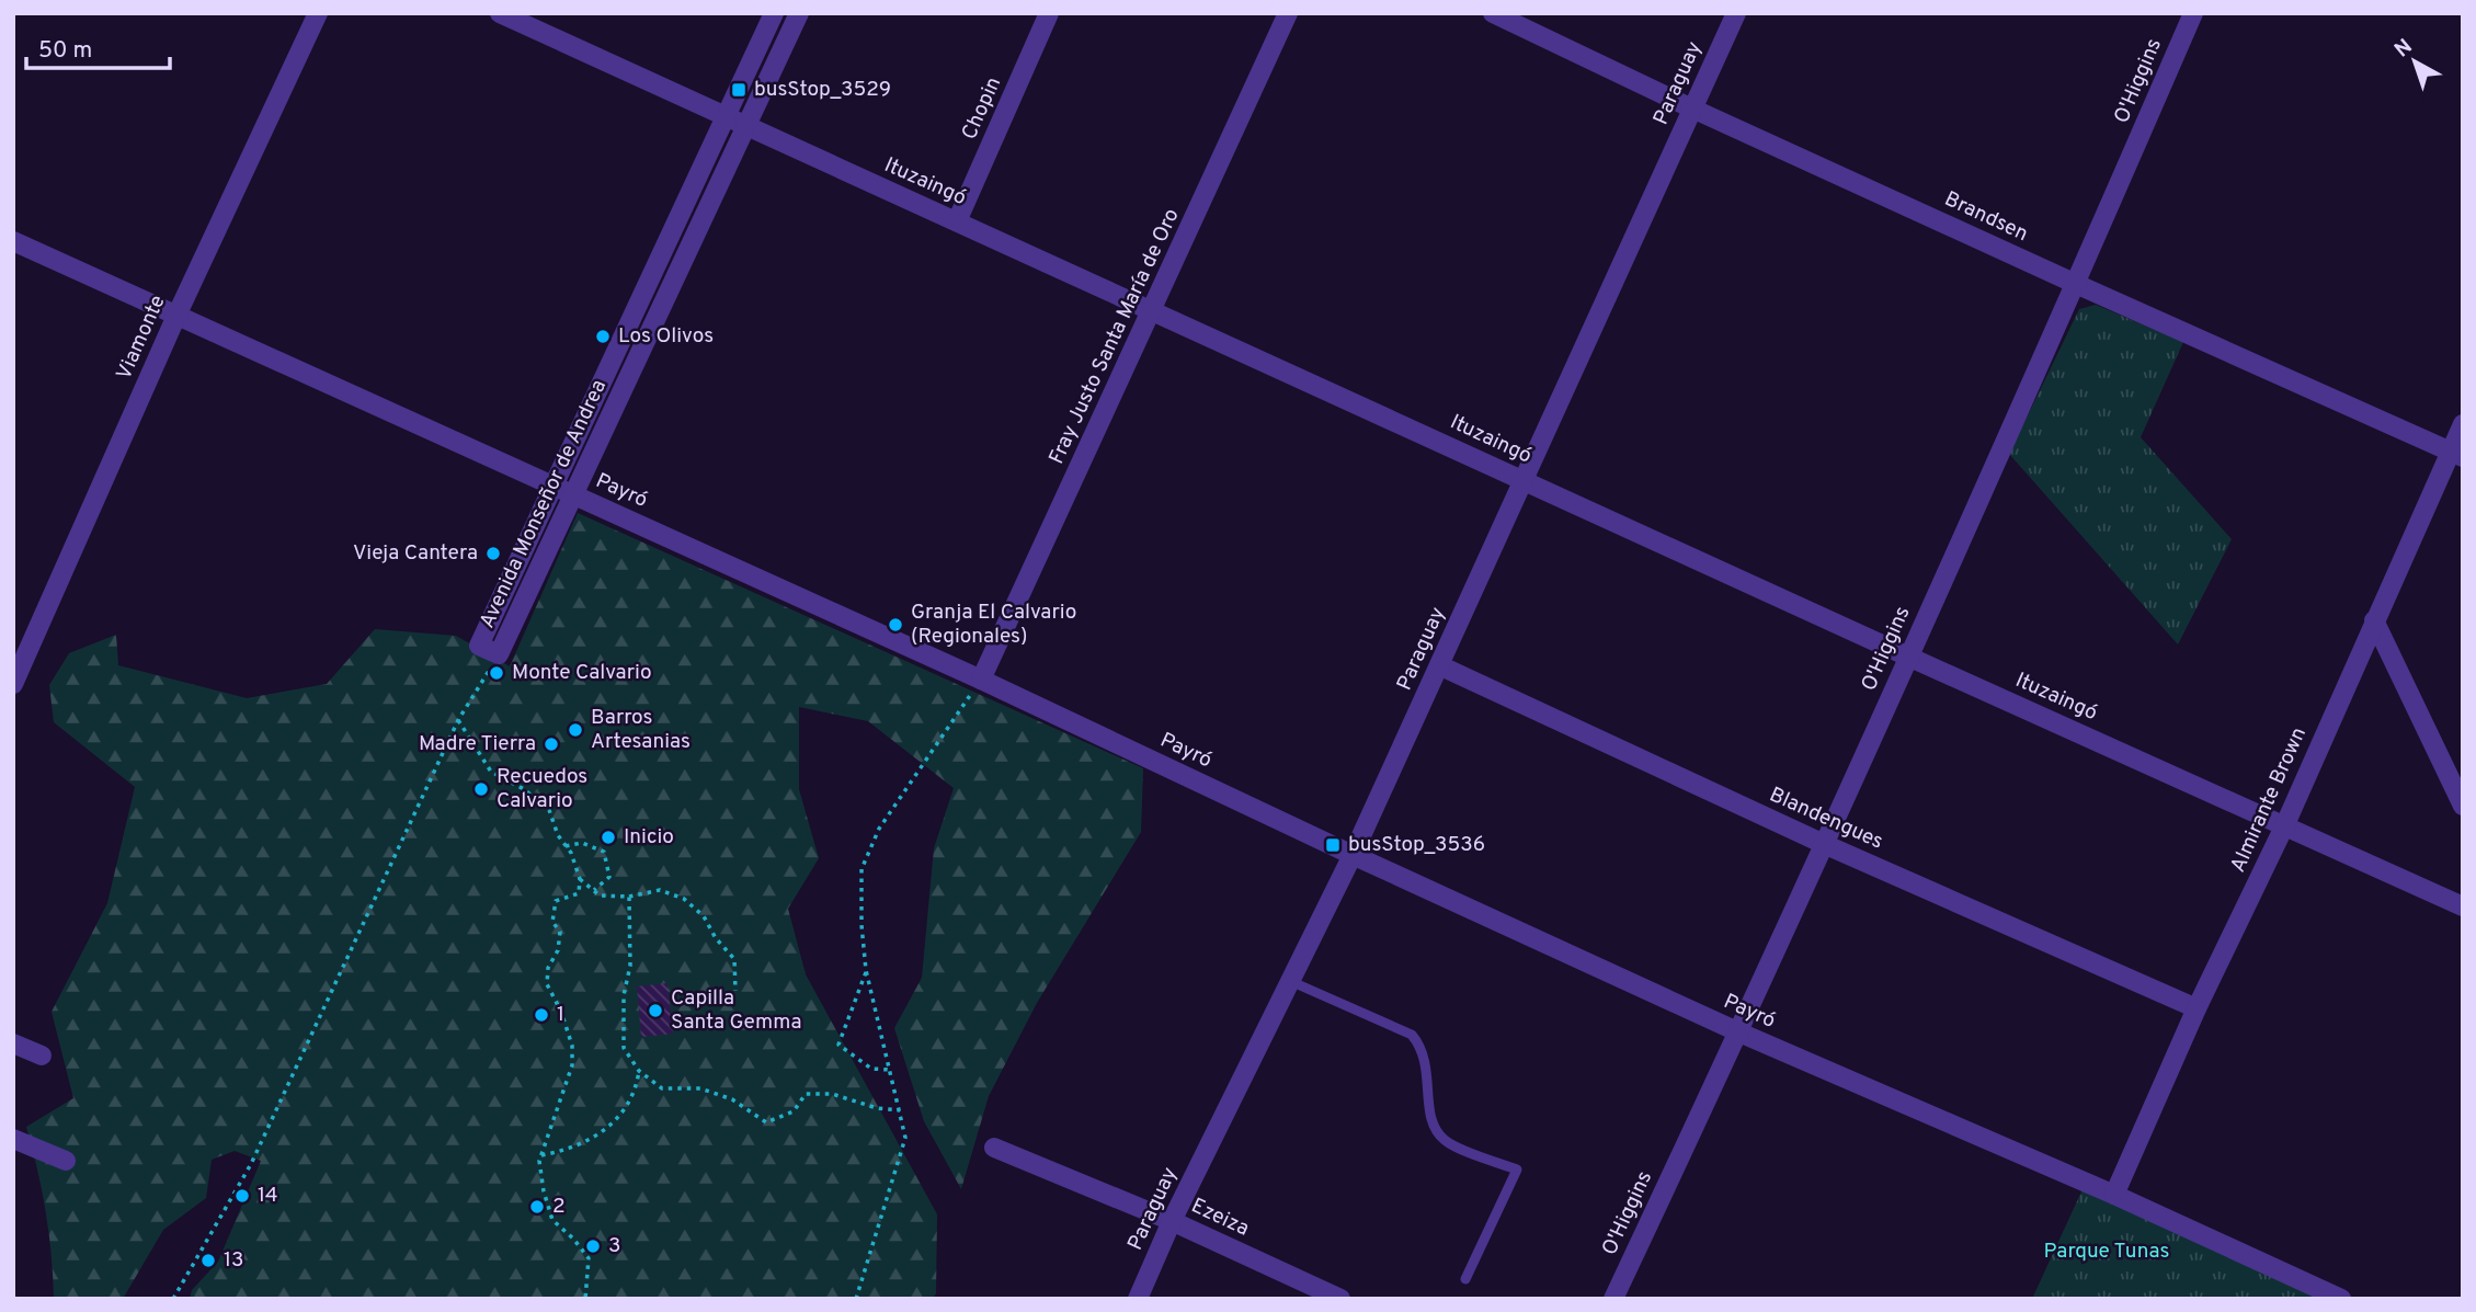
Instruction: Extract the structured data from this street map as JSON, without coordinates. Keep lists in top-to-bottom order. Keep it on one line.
{"streets":{"street":["O'Higgins","Paraguay","Chopin","Ituzaingó","Brandsen","Fray Justo Santa María de Oro","Viamonte","Payró","Avenida Monseñor de Andrea","Almirante Brown","Blandengues","Ezeiza"]},"crossings":[["O'Higgins","Ituzaingó"],["O'Higgins","Brandsen"],["O'Higgins","Payró"],["O'Higgins","Blandengues"],["Paraguay","Ituzaingó"],["Paraguay","Brandsen"],["Paraguay","Payró"],["Paraguay","Blandengues"],["Paraguay","Ezeiza"],["Chopin","Ituzaingó"],["Ituzaingó","Fray Justo Santa María de Oro"],["Ituzaingó","Avenida Monseñor de Andrea"],["Ituzaingó","Almirante Brown"],["Brandsen","Almirante Brown"],["Fray Justo Santa María de Oro","Payró"],["Viamonte","Payró"],["Payró","Avenida Monseñor de Andrea"],["Payró","Almirante Brown"],["Almirante Brown","Blandengues"]],"parks":["Parque Tunas"],"places":{"transit":["busStop_3529","busStop_3536"],"other":["Los Olivos","Vieja Cantera","Granja El Calvario (Regionales)","Monte Calvario","Barros Artesanias","Madre Tierra","Recuedos Calvario","Inicio","Capilla Santa Gemma","1","14","2","3","13"]},"scale_bar":"50 m","north":"top left"}
